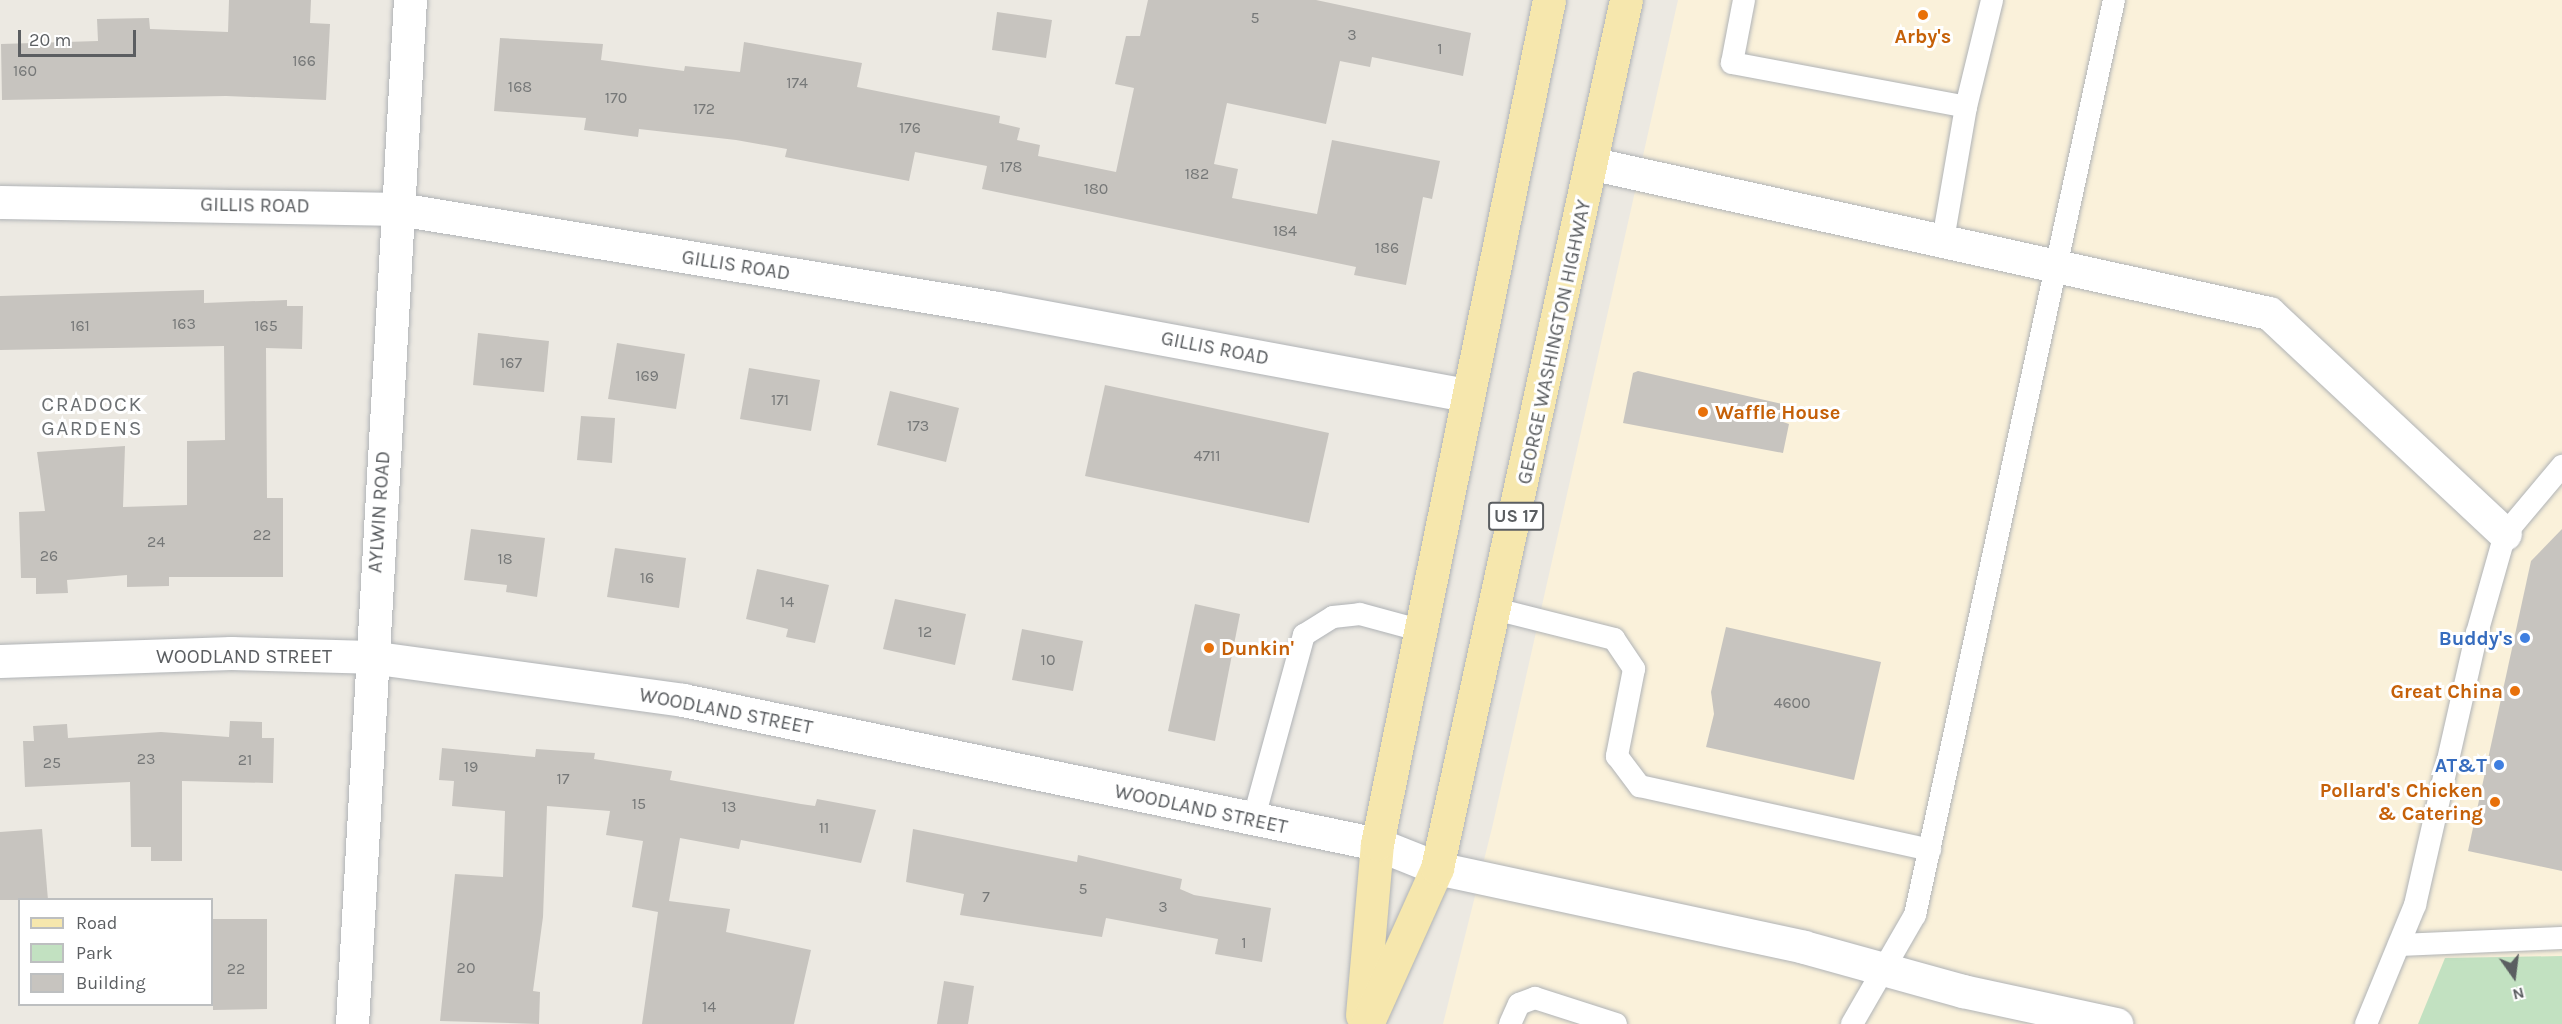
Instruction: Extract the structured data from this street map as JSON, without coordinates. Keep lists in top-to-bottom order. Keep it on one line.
{"streets":{"main road":["GEORGE WASHINGTON HIGHWAY","US 17"],"street":["GILLIS ROAD","AYLWIN ROAD","WOODLAND STREET"]},"crossings":[["GILLIS ROAD","AYLWIN ROAD"],["GEORGE WASHINGTON HIGHWAY","WOODLAND STREET"],["AYLWIN ROAD","WOODLAND STREET"]],"districts":["CRADOCK GARDENS"],"places":["Arby's","Waffle House","Buddy's","Dunkin'","Great China","AT&T","Pollard's Chicken & Catering"],"house_numbers":["5","3","1","166","160","174","168","170","172","176","178","182","180","184","186","163","161","165","167","169","171","173","4711","22","24","26","18","16","14","12","10","4600","23","21","25","19","17","15","13","11","5","7","3","1","20","22","14"],"legend":["Road","Park","Building"],"scale_bar":"20 m","north":"bottom"}
